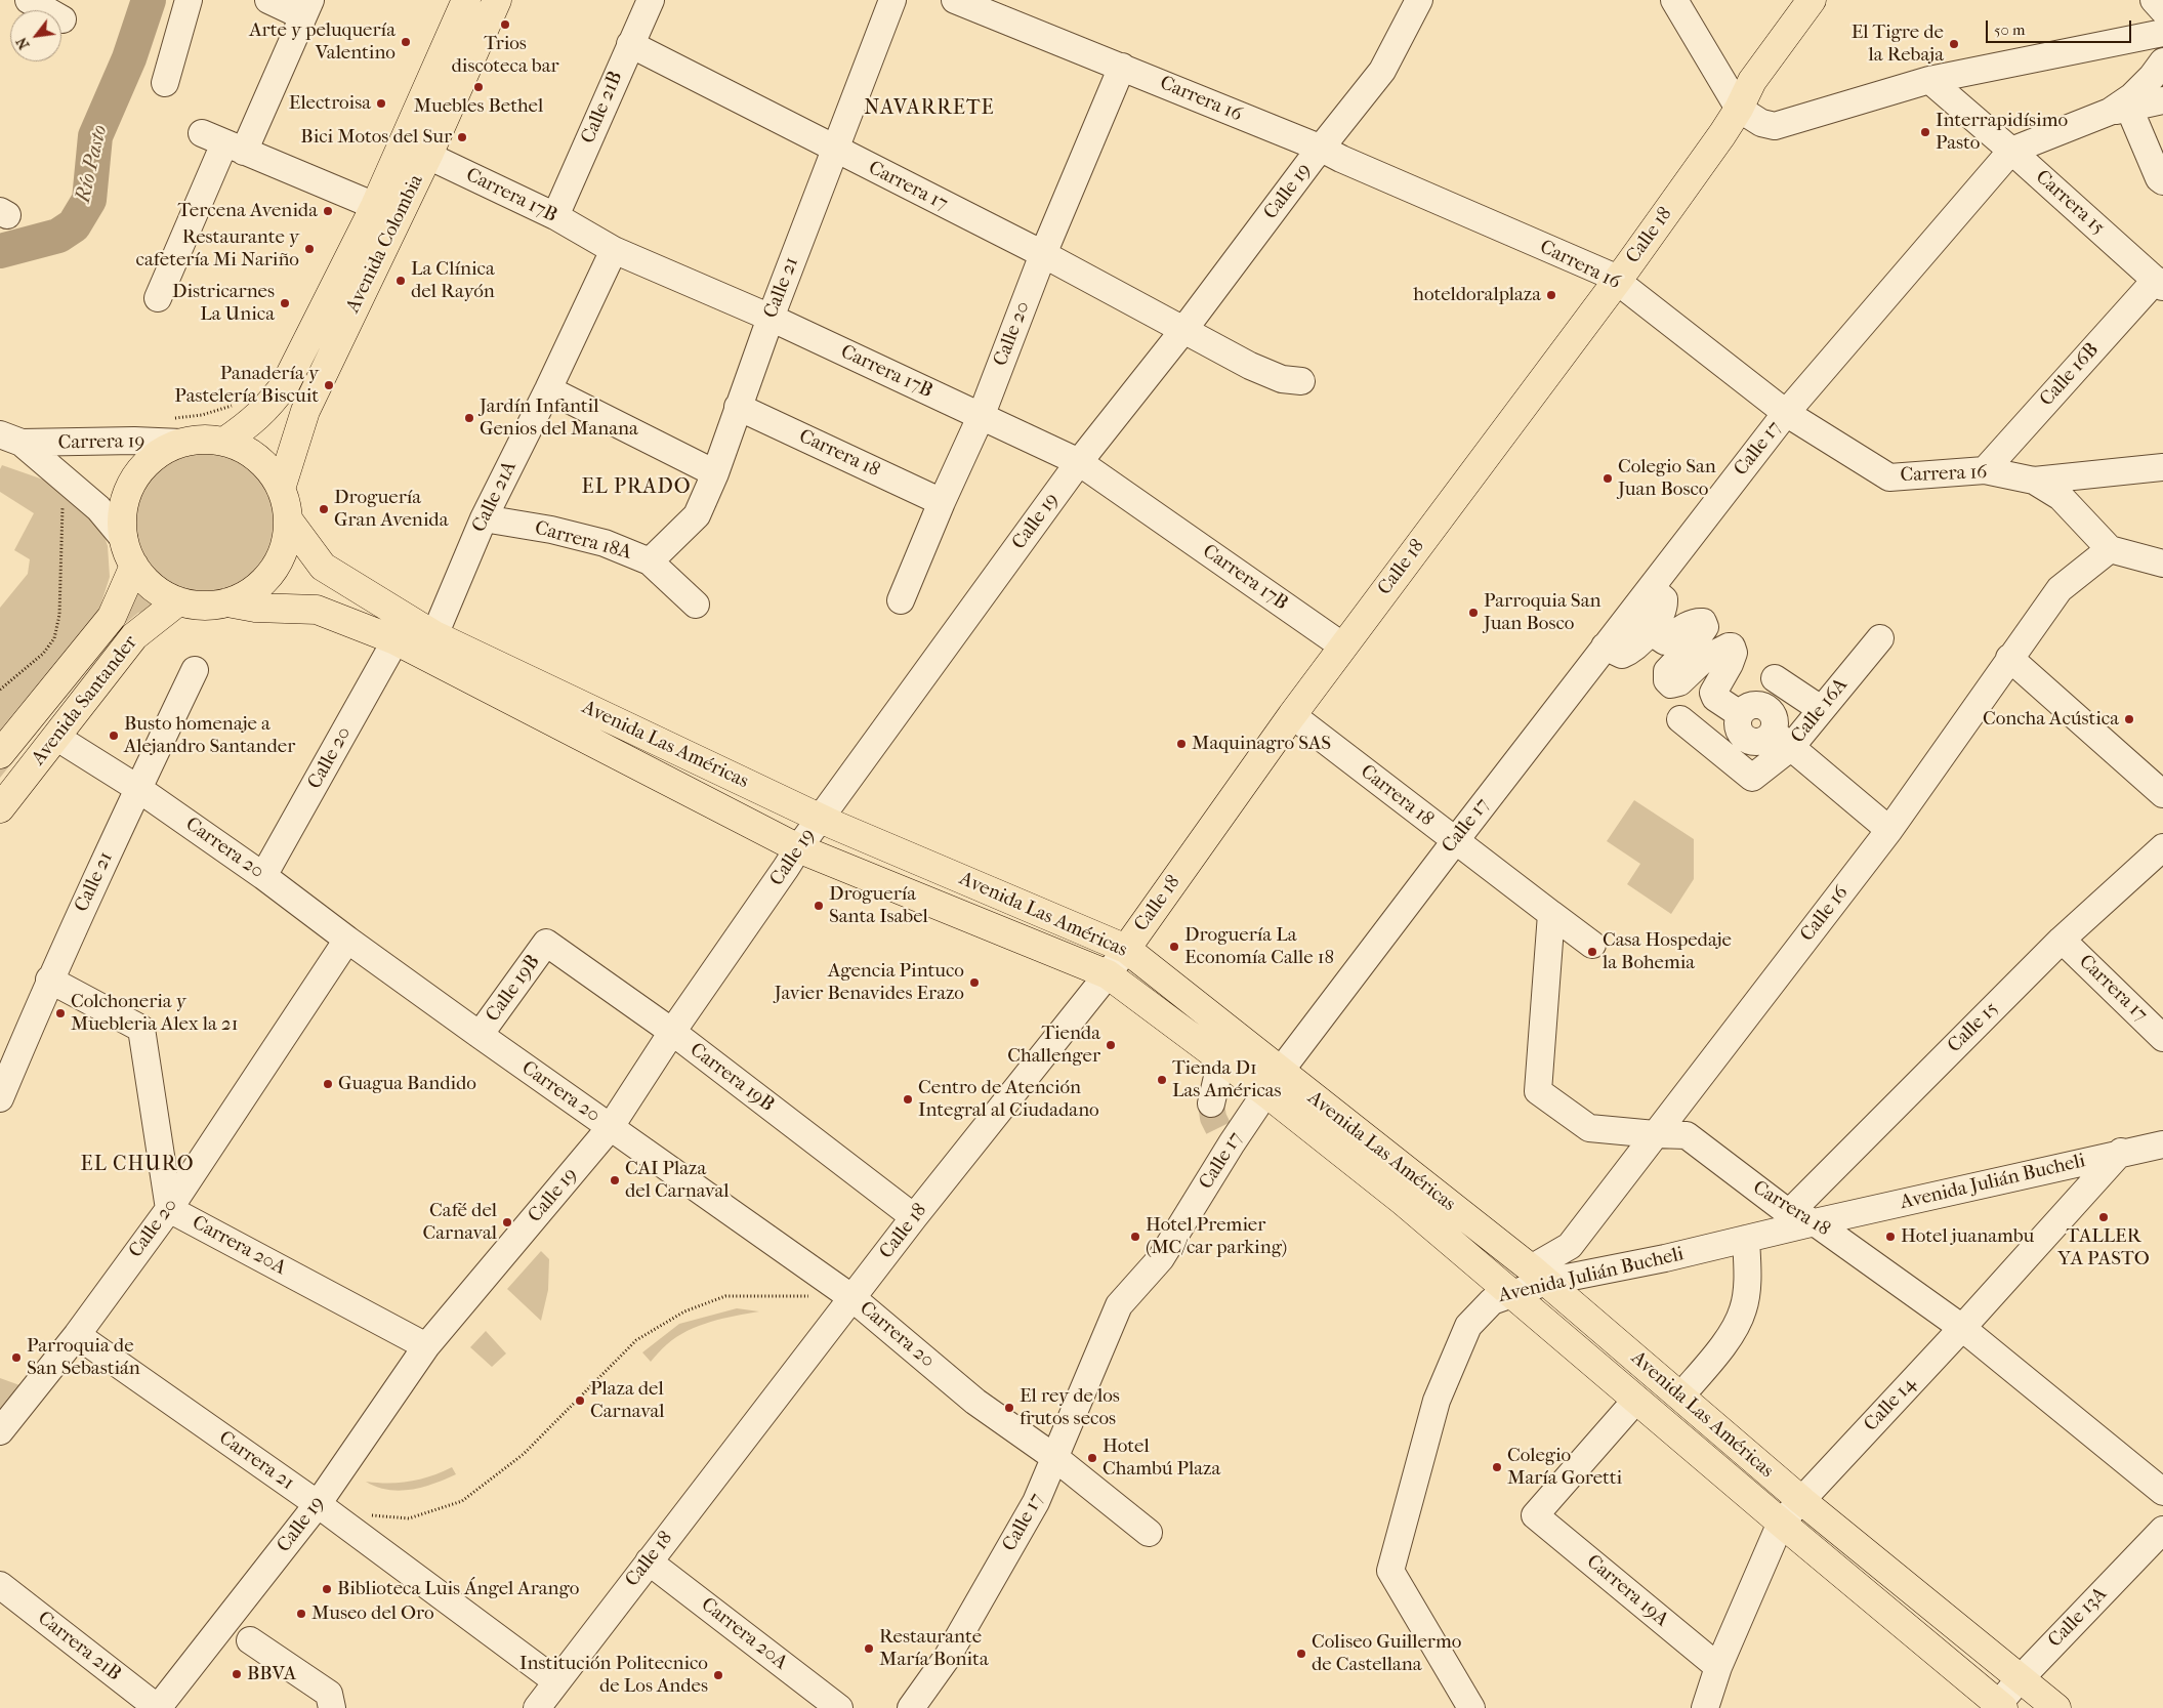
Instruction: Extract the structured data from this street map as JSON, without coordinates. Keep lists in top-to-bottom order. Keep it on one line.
{"streets":{"main road":["Calle 18","Avenida Colombia","Avenida Santander","Avenida Las Américas"],"street":["Carrera 16","Calle 21B","Carrera 17","Calle 19","Carrera 17B","Carrera 15","Calle 21","Calle 20","Calle 16B","Carrera 19","Calle 17","Carrera 18","Calle 21A","Carrera 18A","Calle 16A","Carrera 20","Calle 16","Calle 19B","Calle 15","Carrera 19B","Avenida Julián Bucheli","Carrera 20A","Calle 14","Carrera 21","Carrera 19A","Calle 13A","Carrera 21B"]},"crossings":[["Carrera 16","Calle 19"],["Carrera 16","Calle 18"],["Carrera 16","Calle 20"],["Carrera 16","Calle 16B"],["Carrera 16","Calle 17"],["Carrera 16","Calle 16"],["Calle 21B","Carrera 17"],["Calle 21B","Carrera 17B"],["Carrera 17","Calle 19"],["Carrera 17","Calle 21"],["Carrera 17","Calle 20"],["Carrera 17","Calle 15"],["Calle 19","Carrera 17B"],["Calle 19","Avenida Las Américas"],["Calle 19","Carrera 20"],["Calle 19","Carrera 19B"],["Calle 19","Carrera 20A"],["Calle 19","Carrera 21"],["Calle 19","Carrera 21B"],["Carrera 17B","Calle 18"],["Carrera 17B","Avenida Colombia"],["Carrera 17B","Calle 21"],["Carrera 17B","Calle 20"],["Carrera 17B","Calle 21A"],["Carrera 15","Calle 16B"],["Carrera 15","Calle 17"],["Calle 18","Carrera 18"],["Calle 18","Avenida Las Américas"],["Calle 18","Carrera 20"],["Calle 18","Carrera 19B"],["Calle 18","Carrera 20A"],["Calle 18","Carrera 21"],["Avenida Colombia","Carrera 19"],["Avenida Colombia","Avenida Santander"],["Avenida Colombia","Avenida Las Américas"],["Calle 21","Carrera 18"],["Calle 21","Carrera 18A"],["Calle 21","Carrera 20"],["Calle 21","Carrera 20A"],["Calle 20","Carrera 18"],["Calle 20","Avenida Las Américas"],["Calle 20","Carrera 20"],["Calle 20","Carrera 20A"],["Calle 20","Carrera 21"],["Carrera 19","Avenida Santander"],["Carrera 19","Avenida Las Américas"],["Calle 17","Carrera 18"],["Calle 17","Avenida Las Américas"],["Calle 17","Carrera 20"],["Carrera 18","Calle 16"],["Carrera 18","Calle 15"],["Carrera 18","Avenida Julián Bucheli"],["Carrera 18","Calle 14"],["Calle 21A","Carrera 18A"],["Calle 21A","Avenida Las Américas"],["Avenida Santander","Avenida Las Américas"],["Avenida Santander","Carrera 20"],["Avenida Las Américas","Calle 16"],["Avenida Las Américas","Avenida Julián Bucheli"],["Avenida Las Américas","Calle 14"],["Avenida Las Américas","Carrera 19A"],["Avenida Las Américas","Calle 13A"],["Carrera 20","Calle 19B"],["Calle 16","Avenida Julián Bucheli"],["Calle 19B","Carrera 19B"],["Calle 15","Avenida Julián Bucheli"],["Avenida Julián Bucheli","Calle 14"],["Calle 14","Carrera 19A"]],"districts":["NAVARRETE","EL PRADO","EL CHURO"],"water":["Río Pasto"],"places":["Trios discoteca bar","Arte y peluquería Valentino","El Tigre de la Rebaja","Muebles Bethel","Electroisa","Interrapidísimo Pasto","Bici Motos del Sur","Tercena Avenida","Restaurante y cafetería Mi Nariño","La Clínica del Rayón","hoteldoralplaza","Districarnes La Unica","Panadería y Pastelería Biscuit","Jardín Infantil Genios del Manana","Colegio San Juan Bosco","Droguería Gran Avenida","Parroquia San Juan Bosco","Concha Acústica","Busto homenaje a Alejandro Santander","Maquinagro SAS","Droguería Santa Isabel","Droguería La Economía Calle 18","Casa Hospedaje la Bohemia","Agencia Pintuco Javier Benavides Erazo","Colchoneria y Muebleria Alex la 21","Tienda Challenger","Tienda D1 Las Américas","Guagua Bandido","Centro de Atención Integral al Ciudadano","CAI Plaza del Carnaval","TALLER YA PASTO","Café del Carnaval","Hotel Premier (MC/car parking)","Hotel juanambu","Parroquia de San Sebastián","Plaza del Carnaval","El rey de los frutos secos","Hotel Chambú Plaza","Colegio María Goretti","Biblioteca Luis Ángel Arango","Museo del Oro","Restaurante María Bonita","Coliseo Guillermo de Castellana","BBVA","Institución Politecnico de Los Andes"],"scale_bar":"50 m","north":"bottom left"}
